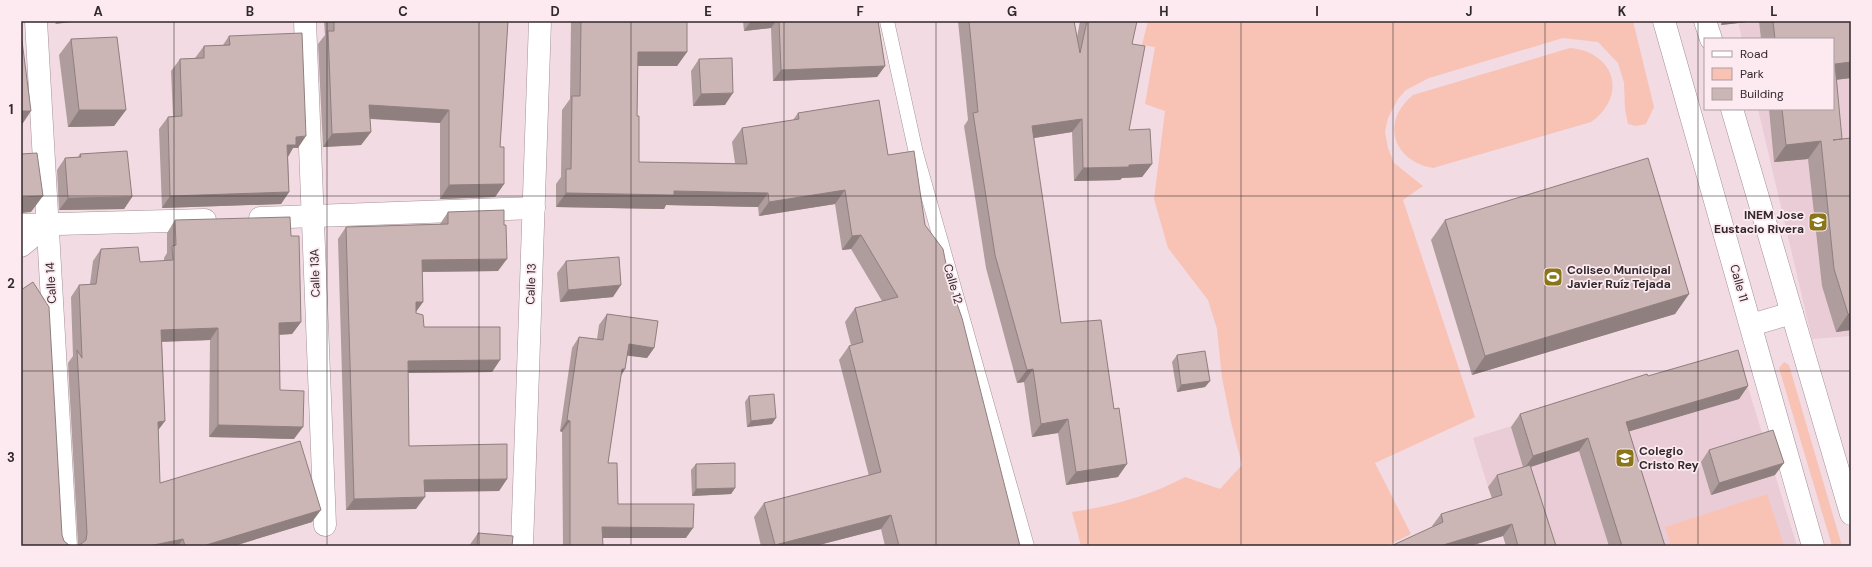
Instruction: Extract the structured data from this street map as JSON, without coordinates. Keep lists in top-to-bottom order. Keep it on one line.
{"streets":{"street":["Calle 13A","Calle 14","Calle 11","Calle 13"],"lane":["Calle 12"]},"places":{"school or university":["INEM Jose Eustacio Rivera","Colegio Cristo Rey"],"sports":["Coliseo Municipal Javier Ruíz Tejada"]},"legend":["Road","Park","Building"],"grid":{"columns":["A","B","C","D","E","F","G","H","I","J","K","L"],"rows":["1","2","3"]}}
